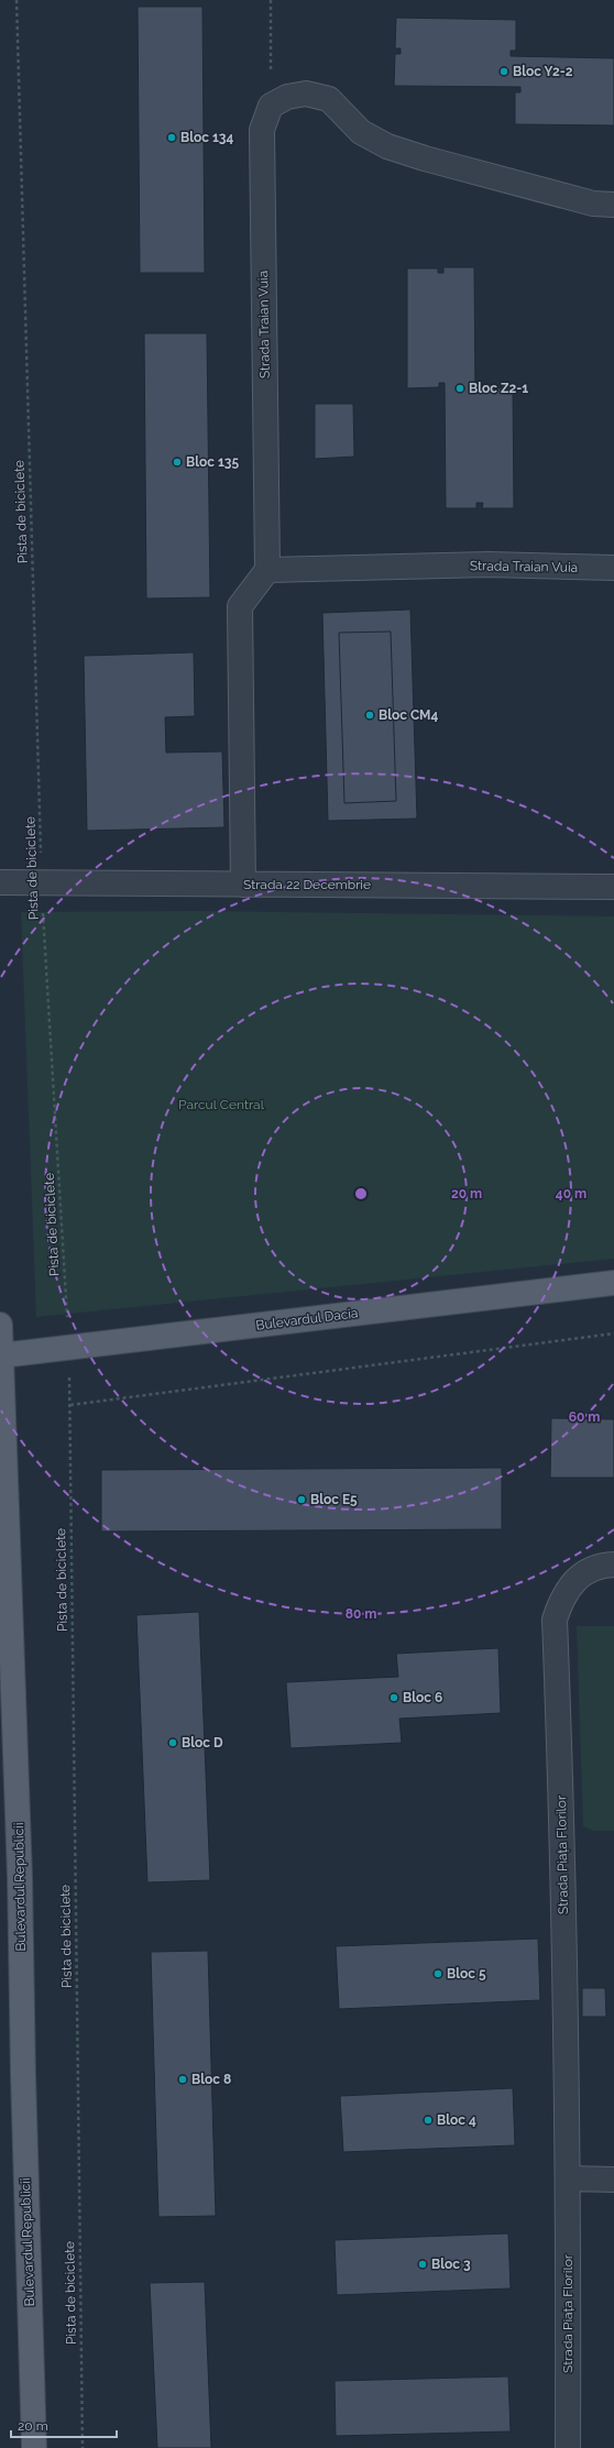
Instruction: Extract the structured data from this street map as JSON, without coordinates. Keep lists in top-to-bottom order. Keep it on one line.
{"streets":{"main road":["Bulevardul Dacia","Bulevardul Republicii"],"street":["Strada Traian Vuia","Strada 22 Decembrie","Strada Piața Florilor"],"path":["Pista de biciclete"]},"crossings":[["Pista de biciclete","Strada 22 Decembrie"],["Pista de biciclete","Bulevardul Dacia"],["Bulevardul Dacia","Bulevardul Republicii"]],"parks":["Parcul Central"],"places":["Bloc Y2-2","Bloc 134","Bloc Z2-1","Bloc 135","Bloc CM4","Bloc E5","Bloc 6","Bloc D","Bloc 5","Bloc 8","Bloc 4","Bloc 3"],"scale_bar":"20 m","rings":["20 m","40 m","60 m","80 m"]}
